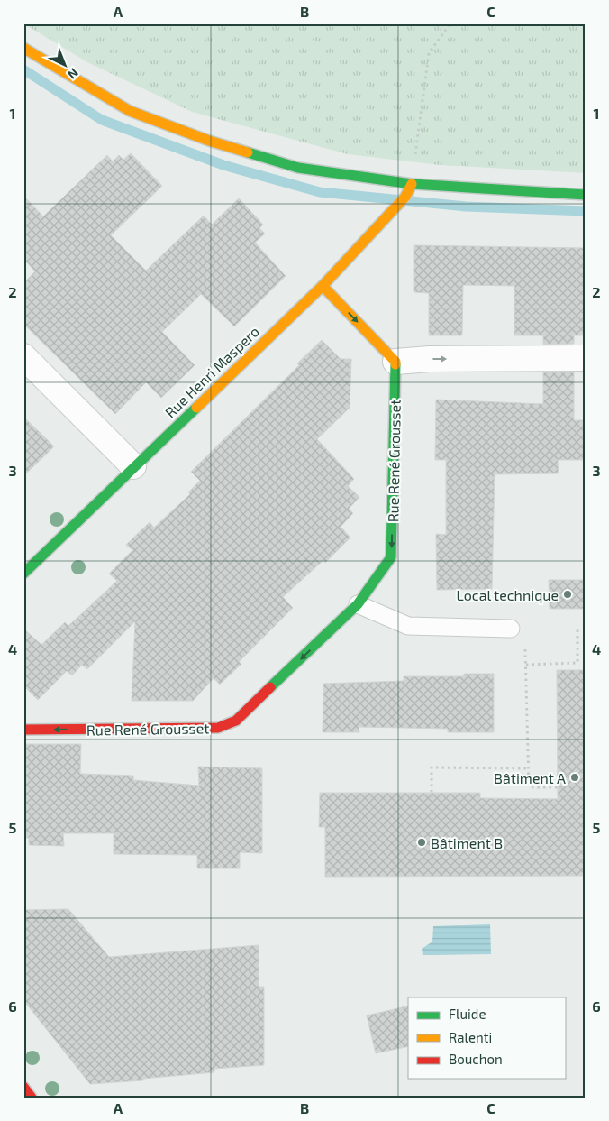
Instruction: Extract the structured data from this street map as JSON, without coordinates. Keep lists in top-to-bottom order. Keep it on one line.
{"streets":{"street":["Rue Henri Maspero","Rue René Grousset"]},"one_way":["Rue René Grousset"],"places":["Local technique","Bâtiment A","Bâtiment B"],"legend":["Fluide","Ralenti","Bouchon"],"north":"bottom right","grid":{"columns":["A","B","C"],"rows":["1","2","3","4","5","6"]}}
